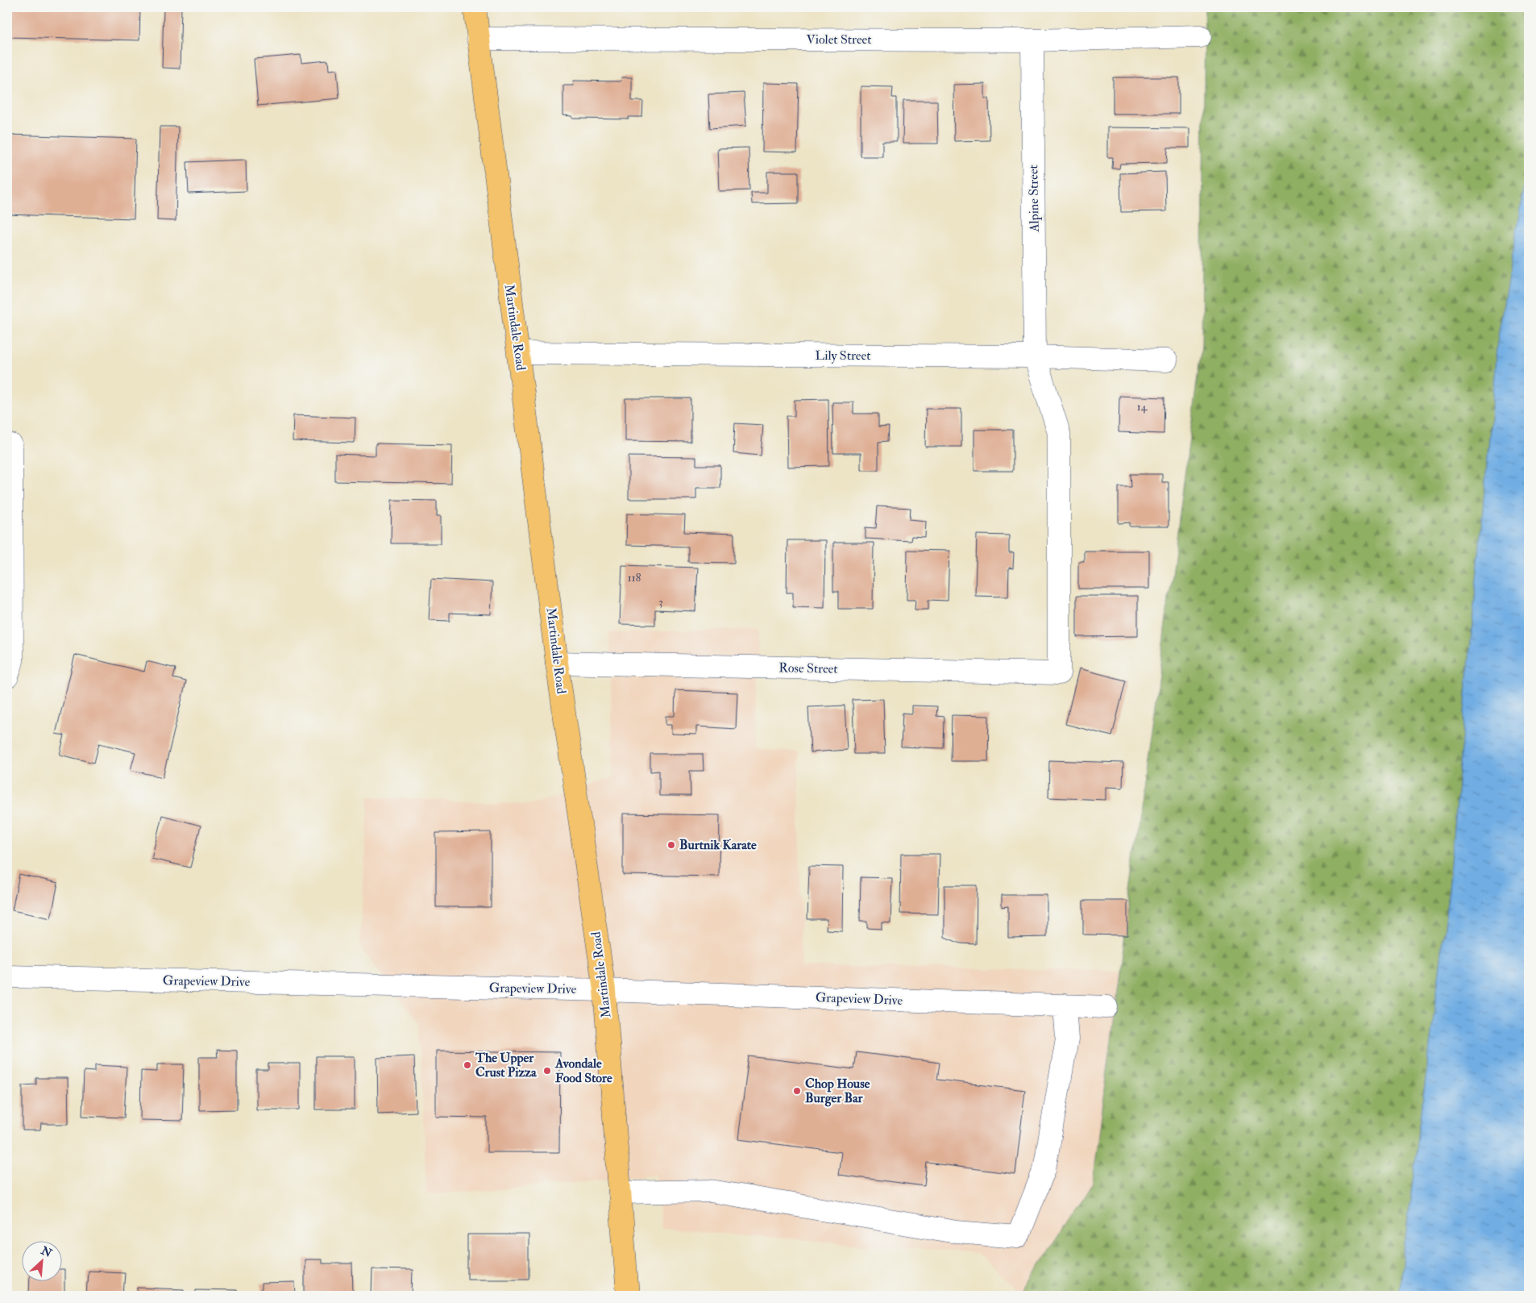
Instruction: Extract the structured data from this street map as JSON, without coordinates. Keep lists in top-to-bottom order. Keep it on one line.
{"streets":{"main road":["Martindale Road"],"street":["Violet Street","Alpine Street","Lily Street","Rose Street","Grapeview Drive"]},"crossings":[["Violet Street","Alpine Street"],["Violet Street","Martindale Road"],["Alpine Street","Lily Street"],["Alpine Street","Rose Street"],["Martindale Road","Lily Street"],["Martindale Road","Rose Street"],["Martindale Road","Grapeview Drive"]],"places":["Burtnik Karate","The Upper Crust Pizza","Avondale Food Store","Chop House Burger Bar"],"house_numbers":["14","118","3"],"north":"top right"}
